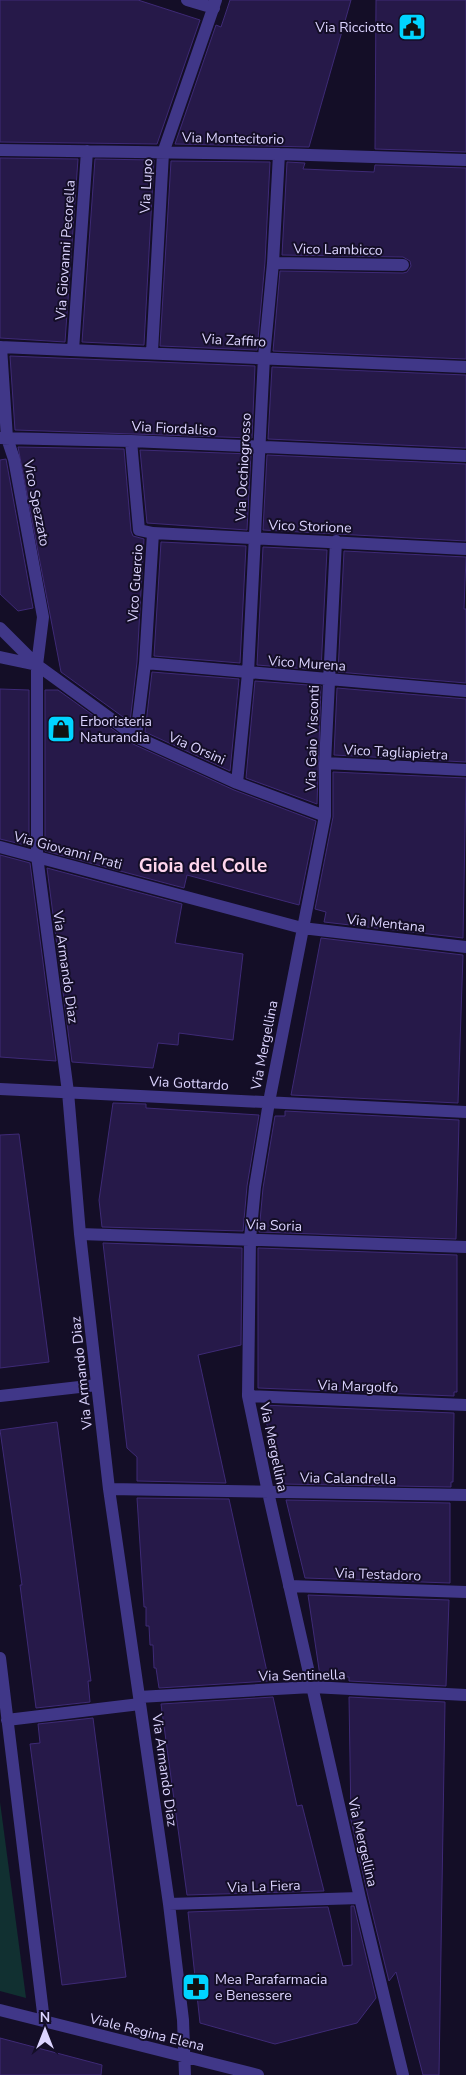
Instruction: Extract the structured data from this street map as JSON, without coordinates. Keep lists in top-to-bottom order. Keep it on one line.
{"streets":{"street":["Via Montecitorio","Via Lupo","Vico Lambicco","Via Giovanni Pecorella","Via Zaffiro","Via Fiordaliso","Via Occhiogrosso","Vico Spezzato","Vico Storione","Vico Guercio","Vico Murena","Via Gaio Visconti","Via Orsini","Vico Tagliapietra","Via Giovanni Prati","Via Mentana","Via Armando Diaz","Via Mergellina","Via Gottardo","Via Soria","Via Margolfo","Via Calandrella","Via Testadoro","Via Sentinella","Via La Fiera","Viale Regina Elena"]},"crossings":[["Via Montecitorio","Via Lupo"],["Via Montecitorio","Via Giovanni Pecorella"],["Via Montecitorio","Via Occhiogrosso"],["Via Lupo","Via Zaffiro"],["Vico Lambicco","Via Occhiogrosso"],["Via Giovanni Pecorella","Via Zaffiro"],["Via Zaffiro","Via Occhiogrosso"],["Via Zaffiro","Vico Spezzato"],["Via Fiordaliso","Via Occhiogrosso"],["Via Fiordaliso","Vico Spezzato"],["Via Fiordaliso","Vico Guercio"],["Via Occhiogrosso","Vico Storione"],["Via Occhiogrosso","Vico Murena"],["Via Occhiogrosso","Via Orsini"],["Vico Spezzato","Via Orsini"],["Vico Spezzato","Via Armando Diaz"],["Vico Storione","Vico Guercio"],["Vico Storione","Via Gaio Visconti"],["Vico Guercio","Vico Murena"],["Vico Guercio","Via Orsini"],["Vico Murena","Via Gaio Visconti"],["Via Gaio Visconti","Via Orsini"],["Via Gaio Visconti","Vico Tagliapietra"],["Via Gaio Visconti","Via Mergellina"],["Via Orsini","Via Armando Diaz"],["Via Orsini","Via Mergellina"],["Via Giovanni Prati","Via Mentana"],["Via Giovanni Prati","Via Armando Diaz"],["Via Giovanni Prati","Via Mergellina"],["Via Mentana","Via Mergellina"],["Via Armando Diaz","Via Gottardo"],["Via Armando Diaz","Via Soria"],["Via Armando Diaz","Via Calandrella"],["Via Armando Diaz","Via Sentinella"],["Via Armando Diaz","Via La Fiera"],["Via Armando Diaz","Viale Regina Elena"],["Via Mergellina","Via Gottardo"],["Via Mergellina","Via Soria"],["Via Mergellina","Via Margolfo"],["Via Mergellina","Via Calandrella"],["Via Mergellina","Via Testadoro"],["Via Mergellina","Via Sentinella"],["Via Mergellina","Via La Fiera"]],"districts":["Gioia del Colle"],"places":{"public building":["Via Ricciotto"],"shop":["Erboristeria Naturandia"],"pharmacy":["Mea Parafarmacia e Benessere"]},"north":"top"}
